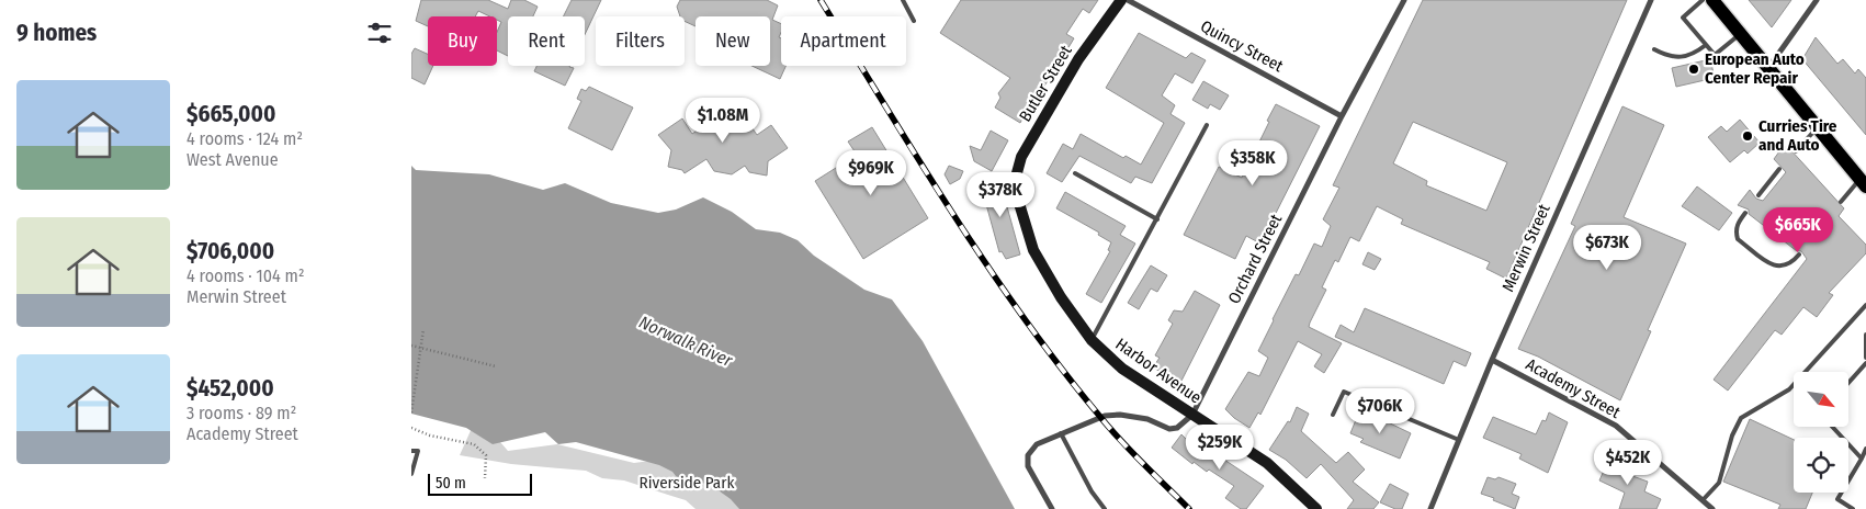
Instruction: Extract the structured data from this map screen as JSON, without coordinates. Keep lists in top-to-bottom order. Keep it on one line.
{"streets":{"main road":["Butler Street","Harbor Avenue"],"street":["Quincy Street","Merwin Street","Orchard Street","Academy Street"]},"crossings":[["Quincy Street","Orchard Street"],["Butler Street","Harbor Avenue"],["Merwin Street","Academy Street"],["Orchard Street","Harbor Avenue"]],"water":["Norwalk River"],"parks":["Riverside Park"],"places":["European Auto Center Repair","Curries Tire and Auto"],"scale_bar":"50 m","north":"bottom right","page":{"heading":"9 homes","chip":["Buy","Rent","Filters","New","Apartment"],"list":[{"name":"$665,000","note":"4 rooms · 124 m² · West Avenue"},{"name":"$706,000","note":"4 rooms · 104 m² · Merwin Street"},{"name":"$452,000","note":"3 rooms · 89 m² · Academy Street"}],"price":["$1.08M","$358K","$969K","$378K","$665K","$673K","$706K","$259K","$452K"],"scale":"50 m"}}
